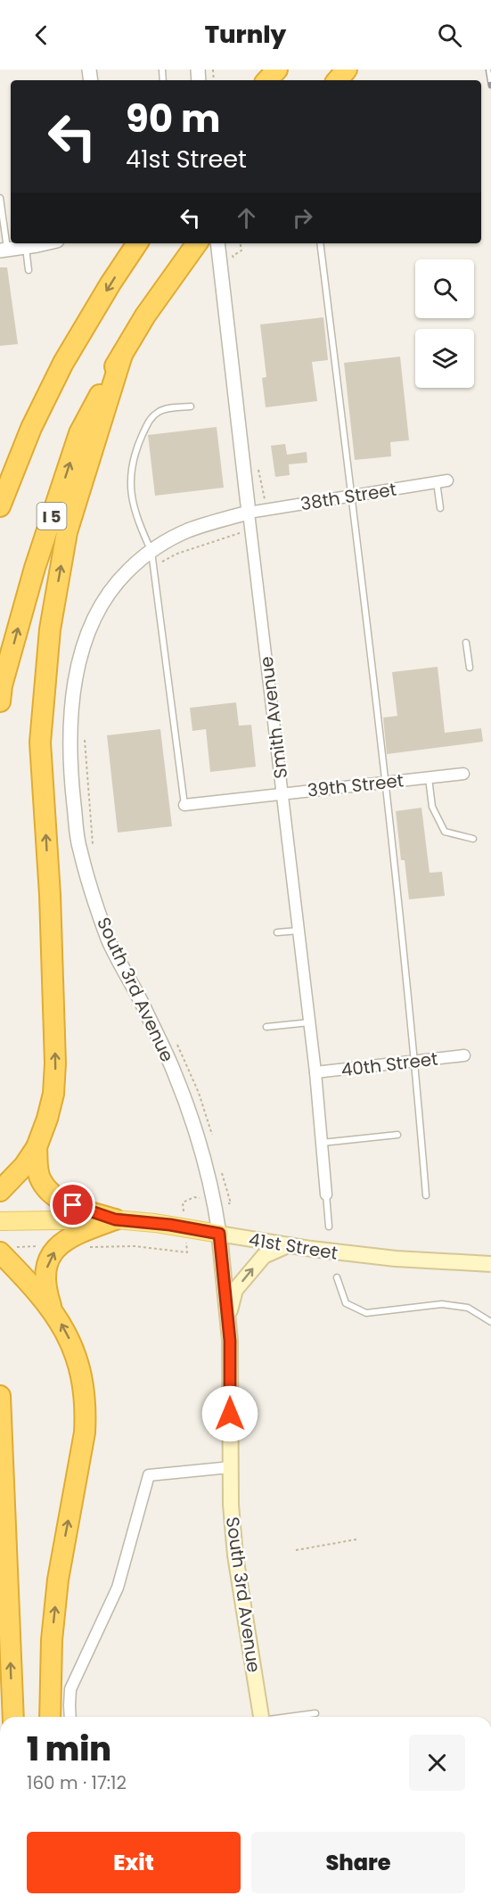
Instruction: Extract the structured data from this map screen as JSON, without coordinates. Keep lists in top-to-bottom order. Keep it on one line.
{"streets":{"highway":["I 5"],"main road":["South 3rd Avenue","41st Street"],"street":["38th Street","Smith Avenue","39th Street","40th Street"]},"crossings":[["38th Street","Smith Avenue"],["38th Street","South 3rd Avenue"],["Smith Avenue","39th Street"],["Smith Avenue","South 3rd Avenue"],["Smith Avenue","40th Street"],["South 3rd Avenue","41st Street"]],"page":{"header":"Turnly","turn":["90 m","41st Street"],"heading":["1 min","160 m · 17:12"],"buttons":["Exit","Share"]}}
